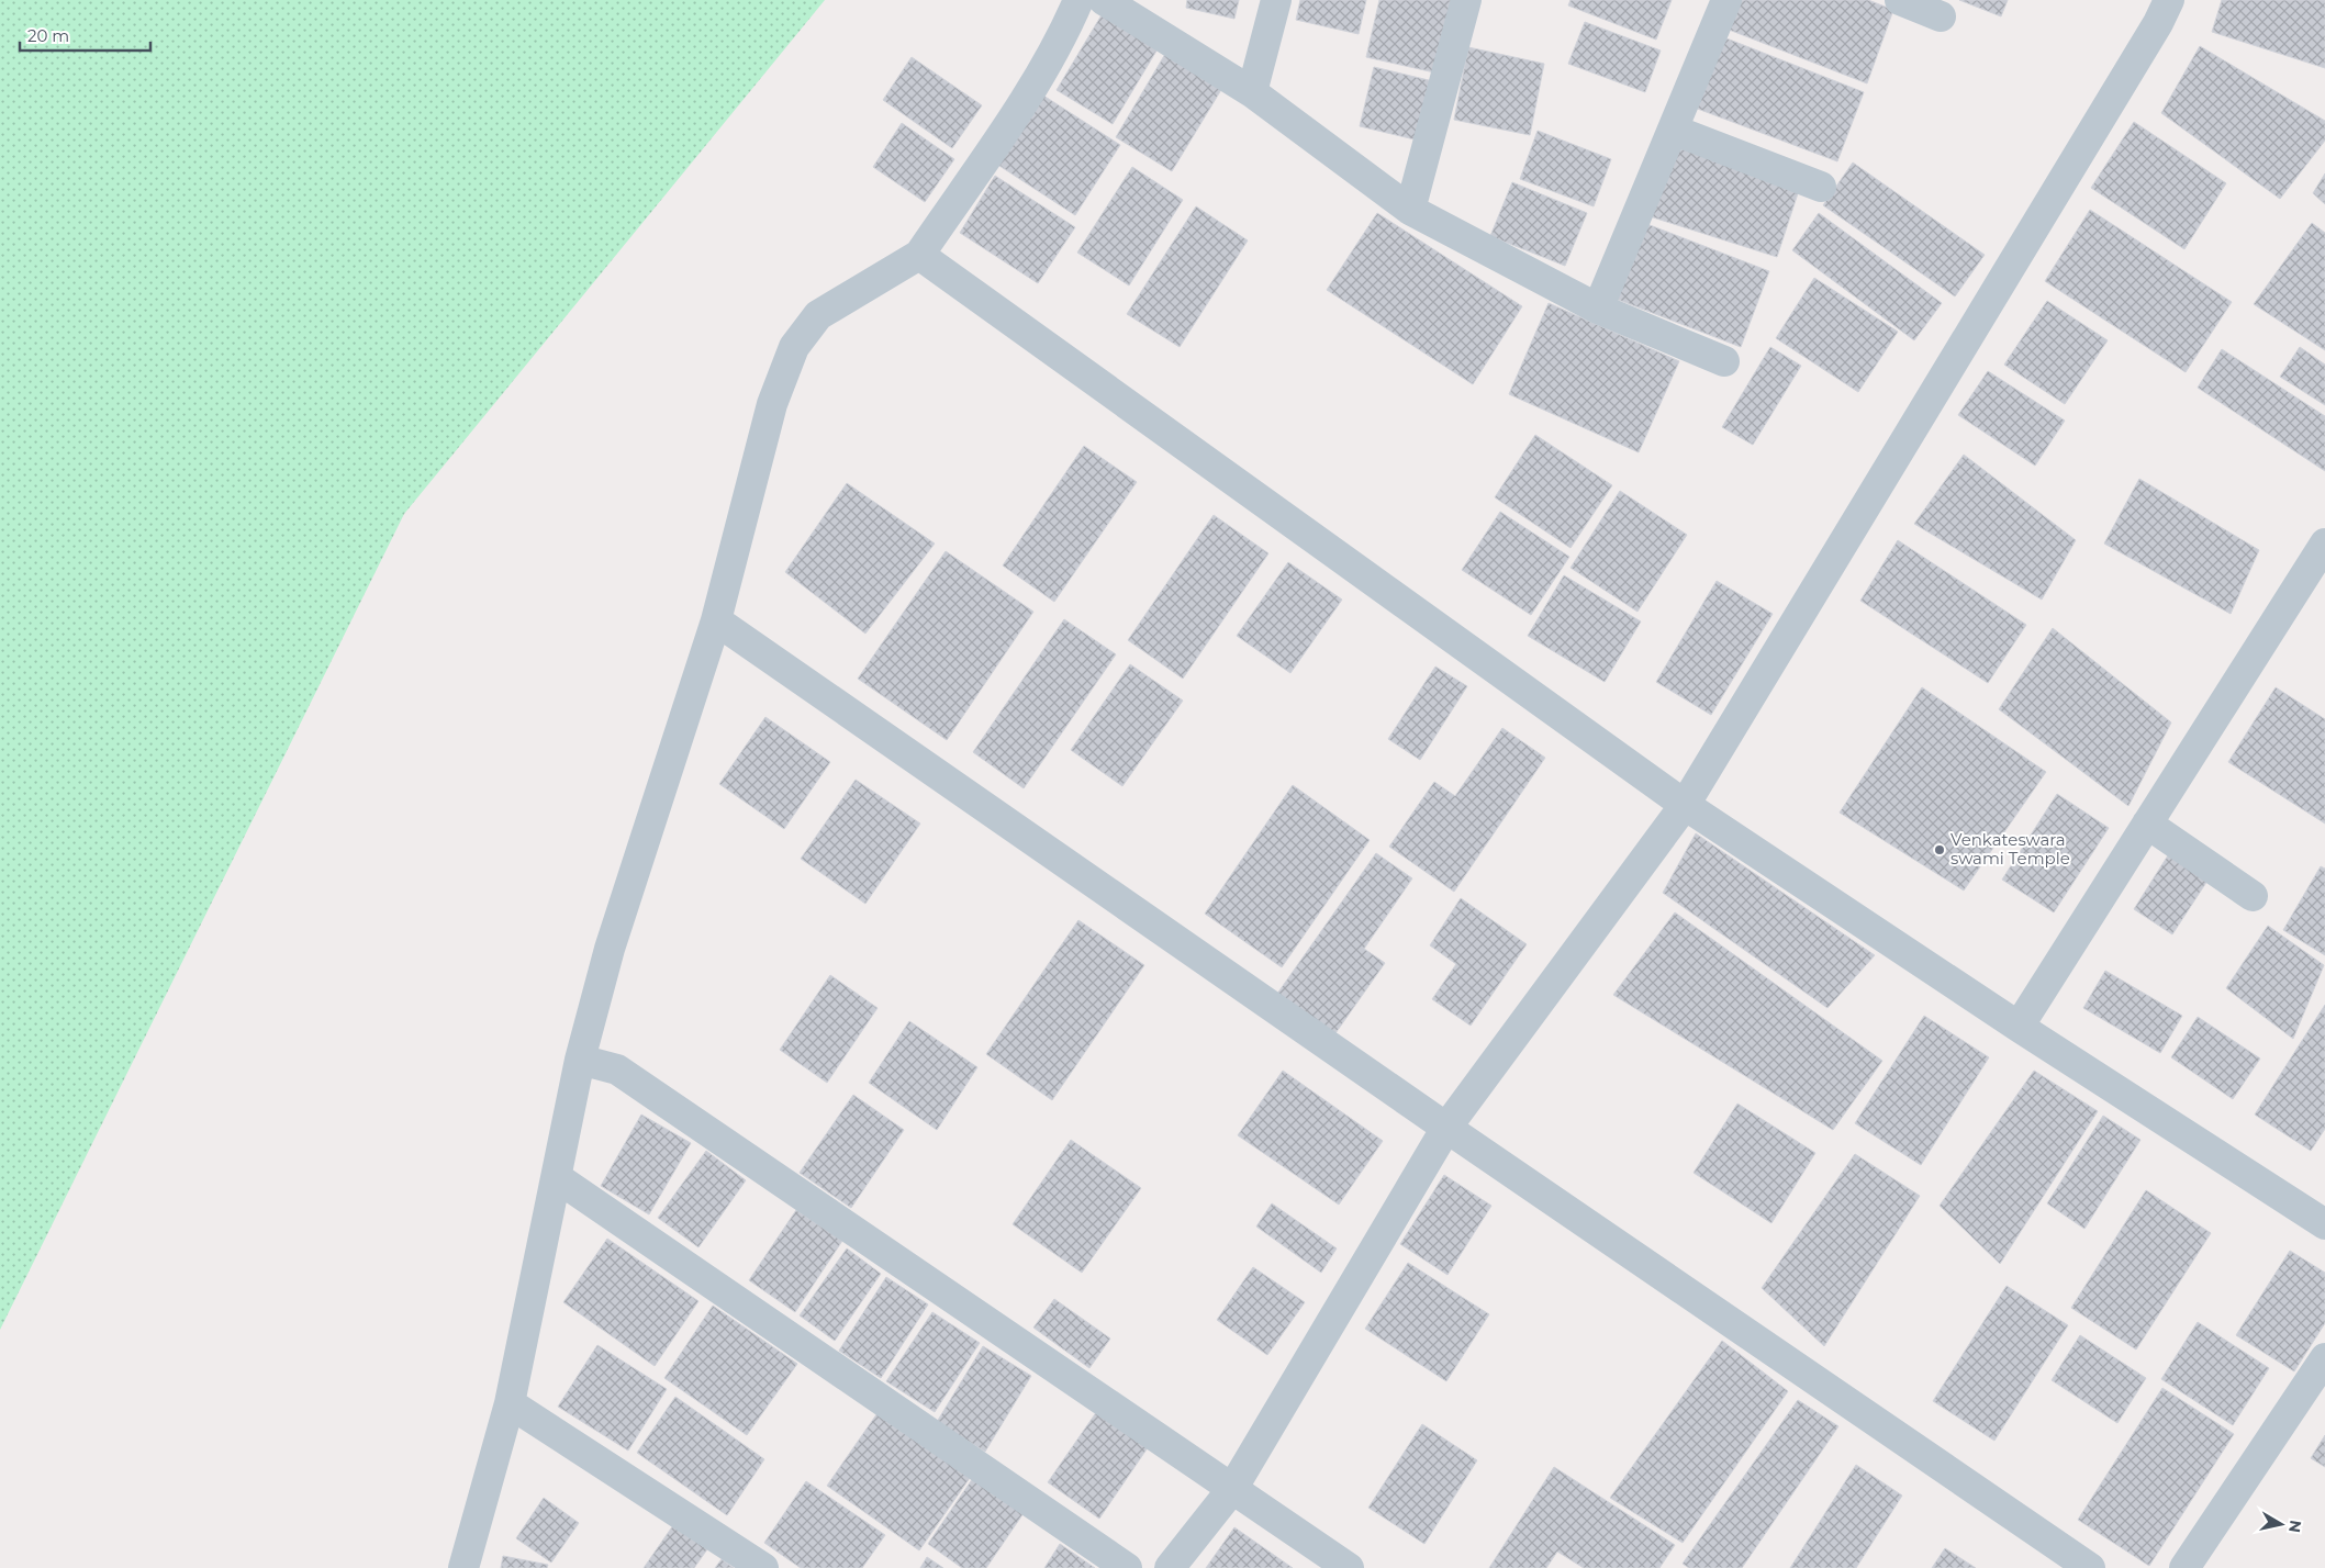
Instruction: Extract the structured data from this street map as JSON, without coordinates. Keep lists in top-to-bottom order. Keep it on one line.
{"places":["Venkateswara swami Temple"],"scale_bar":"20 m","north":"right"}
